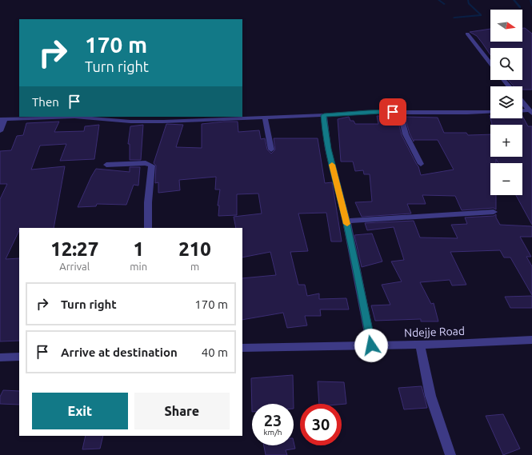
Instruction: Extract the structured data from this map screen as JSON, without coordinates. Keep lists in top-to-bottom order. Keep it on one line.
{"streets":{"street":["Ndejje Road"]},"north":"right","page":{"map_buttons":["+","−"],"turn":["170 m","Turn right"],"then":"Then","eta":["12:27","Arrival","1","min","210","m"],"list":[{"name":"Turn right","value":"170 m"},{"name":"Arrive at destination","value":"40 m"}],"buttons":["Exit","Share"],"speed":"23 km/h","limit":"30"}}
